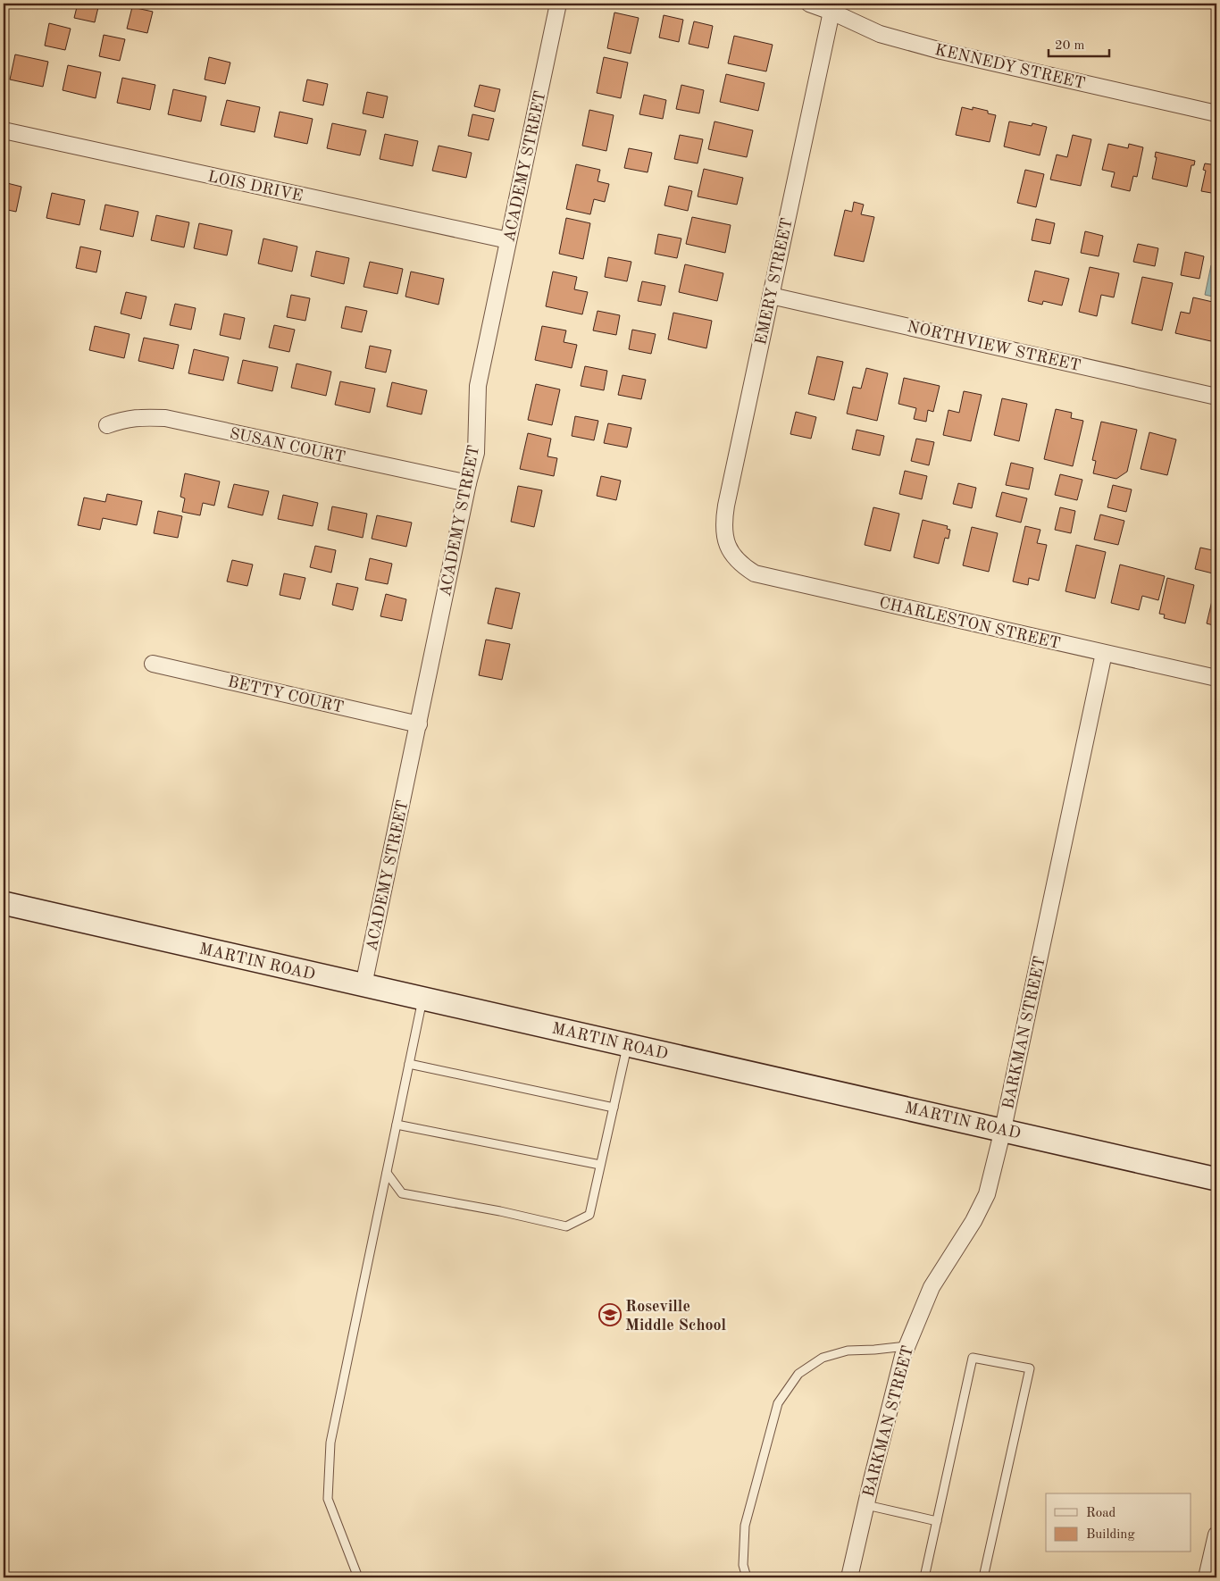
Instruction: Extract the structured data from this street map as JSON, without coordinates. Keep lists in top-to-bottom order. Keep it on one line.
{"streets":{"street":["KENNEDY STREET","ACADEMY STREET","LOIS DRIVE","EMERY STREET","NORTHVIEW STREET","SUSAN COURT","CHARLESTON STREET","BETTY COURT","MARTIN ROAD","BARKMAN STREET"]},"crossings":[["KENNEDY STREET","EMERY STREET"],["ACADEMY STREET","LOIS DRIVE"],["ACADEMY STREET","SUSAN COURT"],["ACADEMY STREET","BETTY COURT"],["ACADEMY STREET","MARTIN ROAD"],["EMERY STREET","NORTHVIEW STREET"],["EMERY STREET","CHARLESTON STREET"],["CHARLESTON STREET","BARKMAN STREET"],["MARTIN ROAD","BARKMAN STREET"]],"places":{"school or university":["Roseville Middle School"]},"legend":["Road","Building"],"scale_bar":"20 m"}
